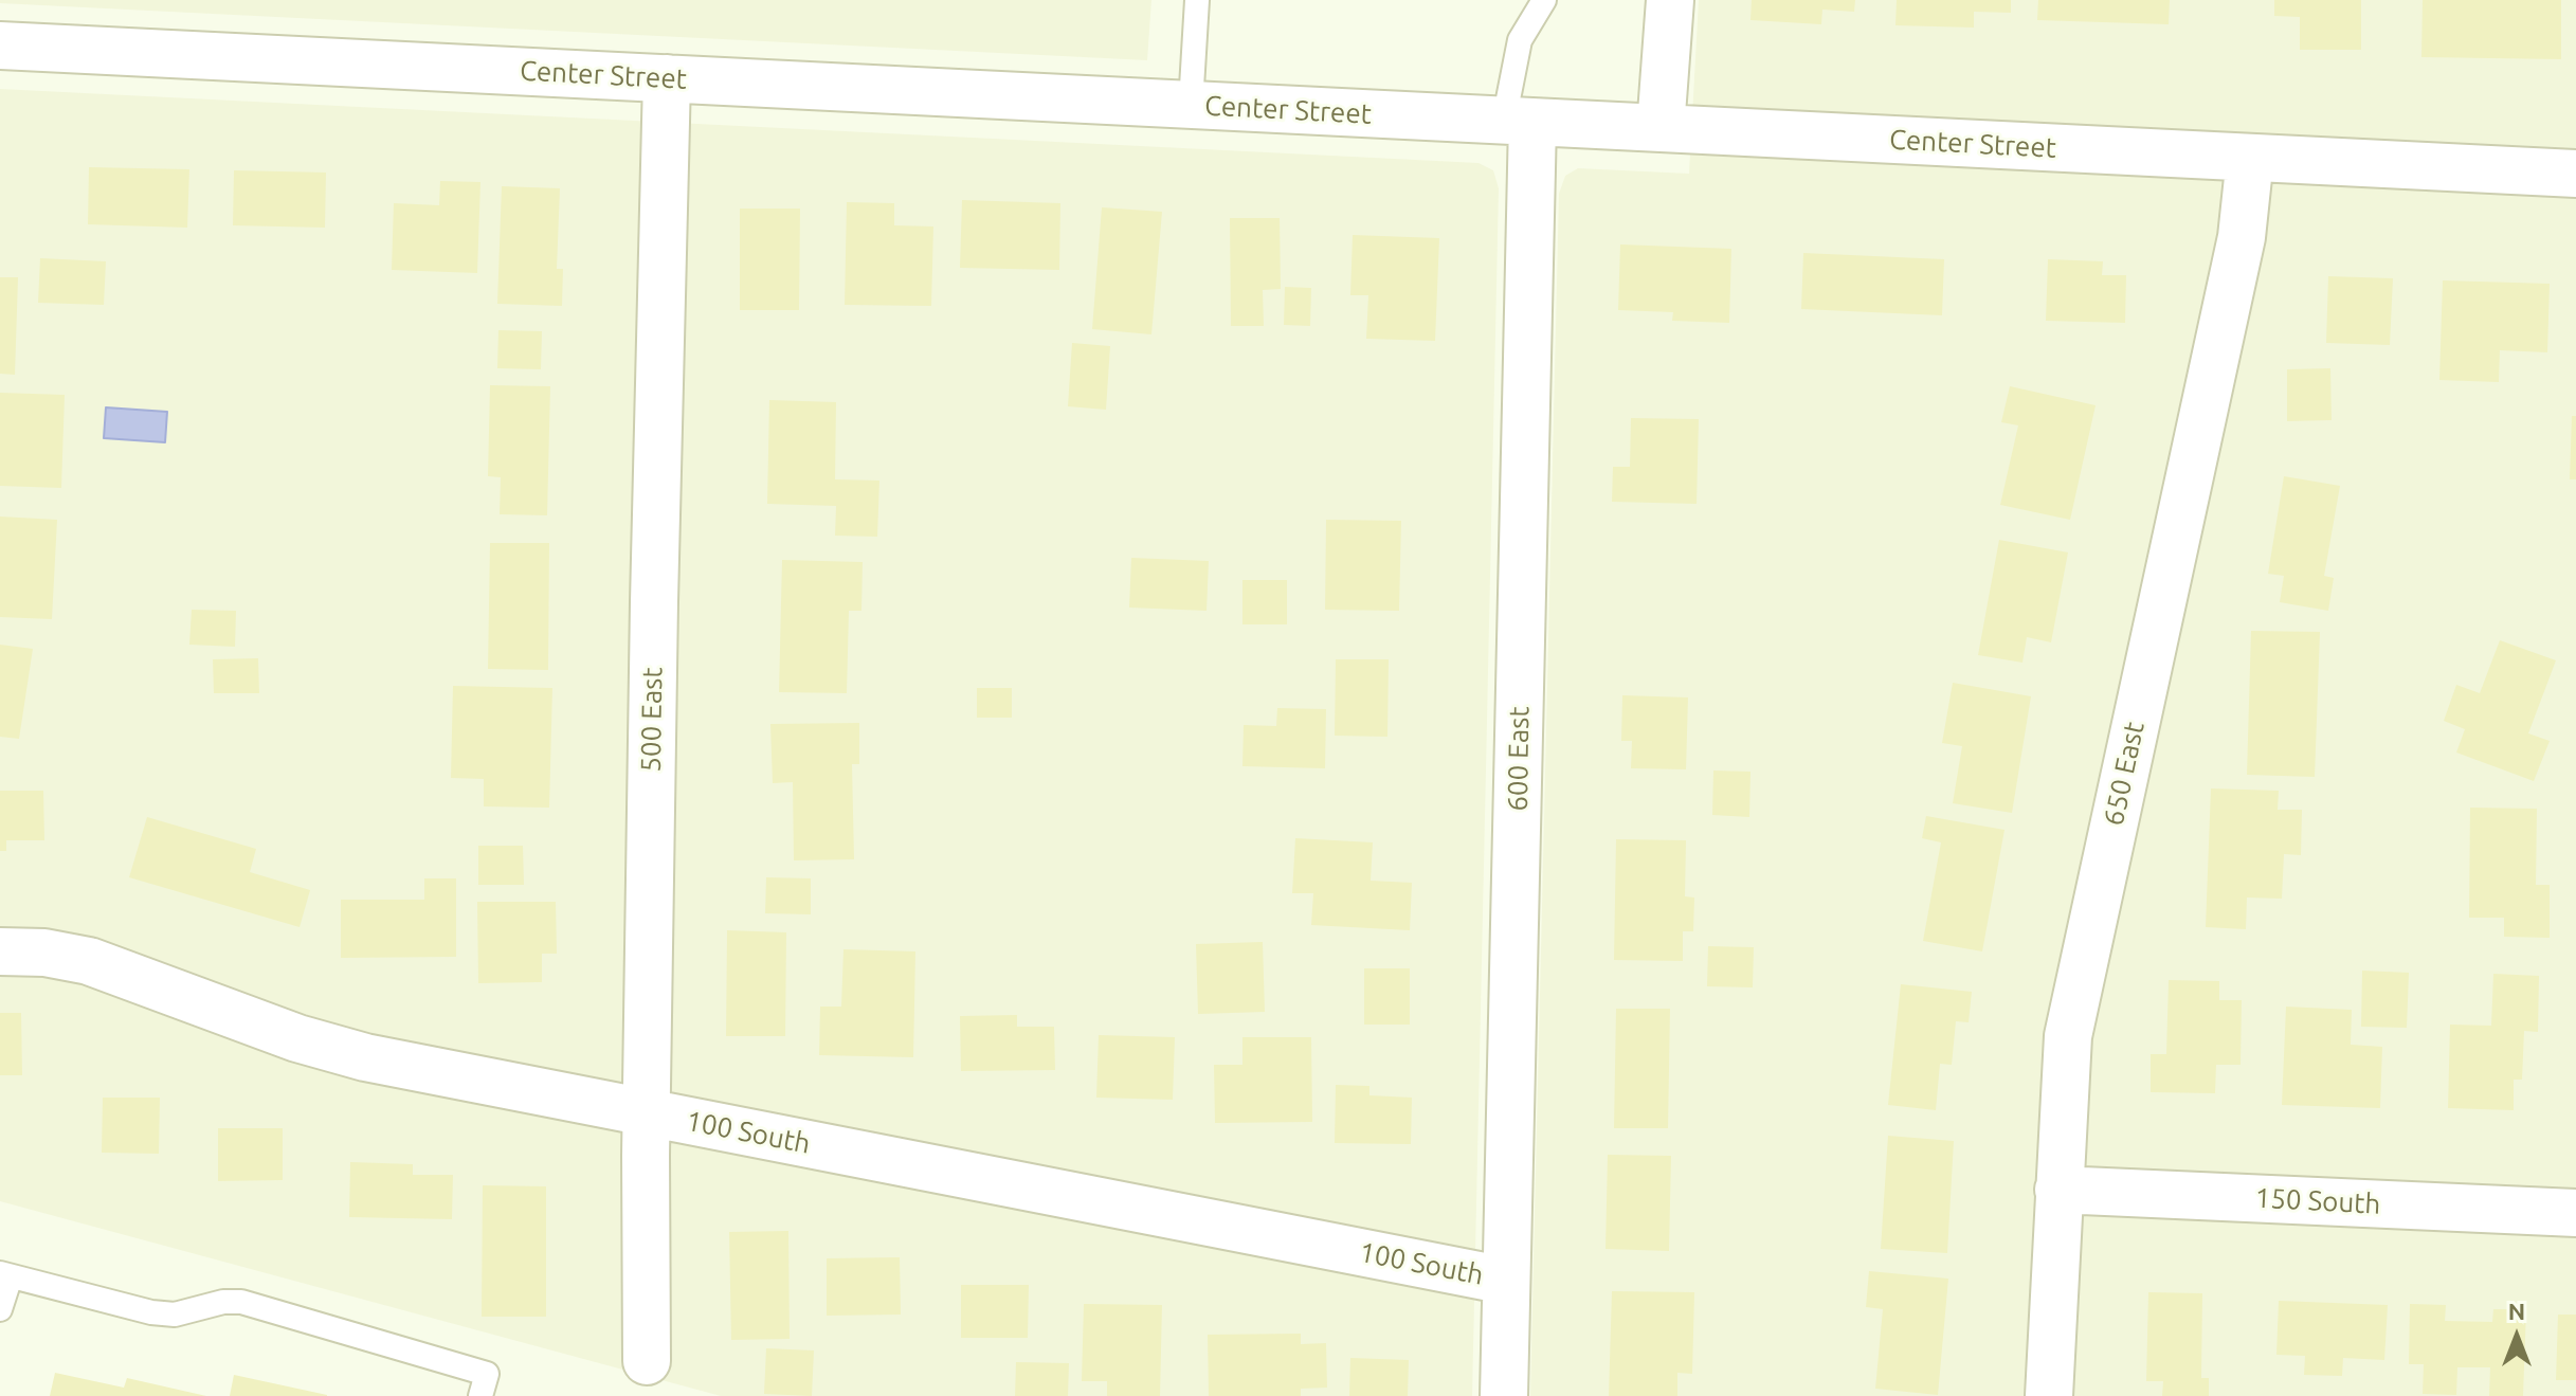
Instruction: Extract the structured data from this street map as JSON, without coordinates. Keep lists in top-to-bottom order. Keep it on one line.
{"streets":{"street":["Center Street","500 East","600 East","650 East","100 South","150 South"]},"crossings":[["Center Street","500 East"],["Center Street","600 East"],["Center Street","650 East"],["500 East","100 South"],["600 East","100 South"],["650 East","150 South"]],"north":"top"}
